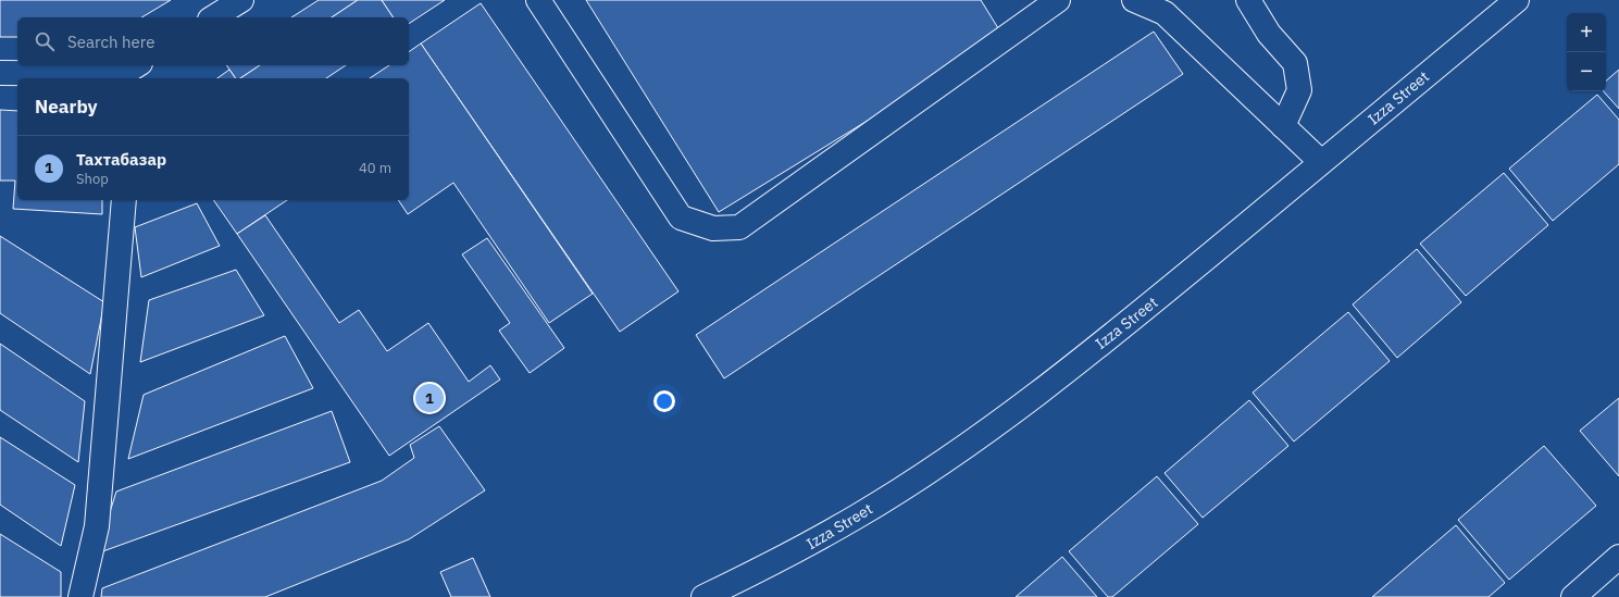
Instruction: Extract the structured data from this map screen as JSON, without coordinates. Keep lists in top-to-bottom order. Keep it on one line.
{"streets":{"main road":["Izza Street"]},"page":{"map_buttons":["+","−"],"search":"Search here","heading":"Nearby","list":[{"mark":"1","name":"Тахтабазар","note":"Shop","value":"40 m"}],"pins":"1"}}
